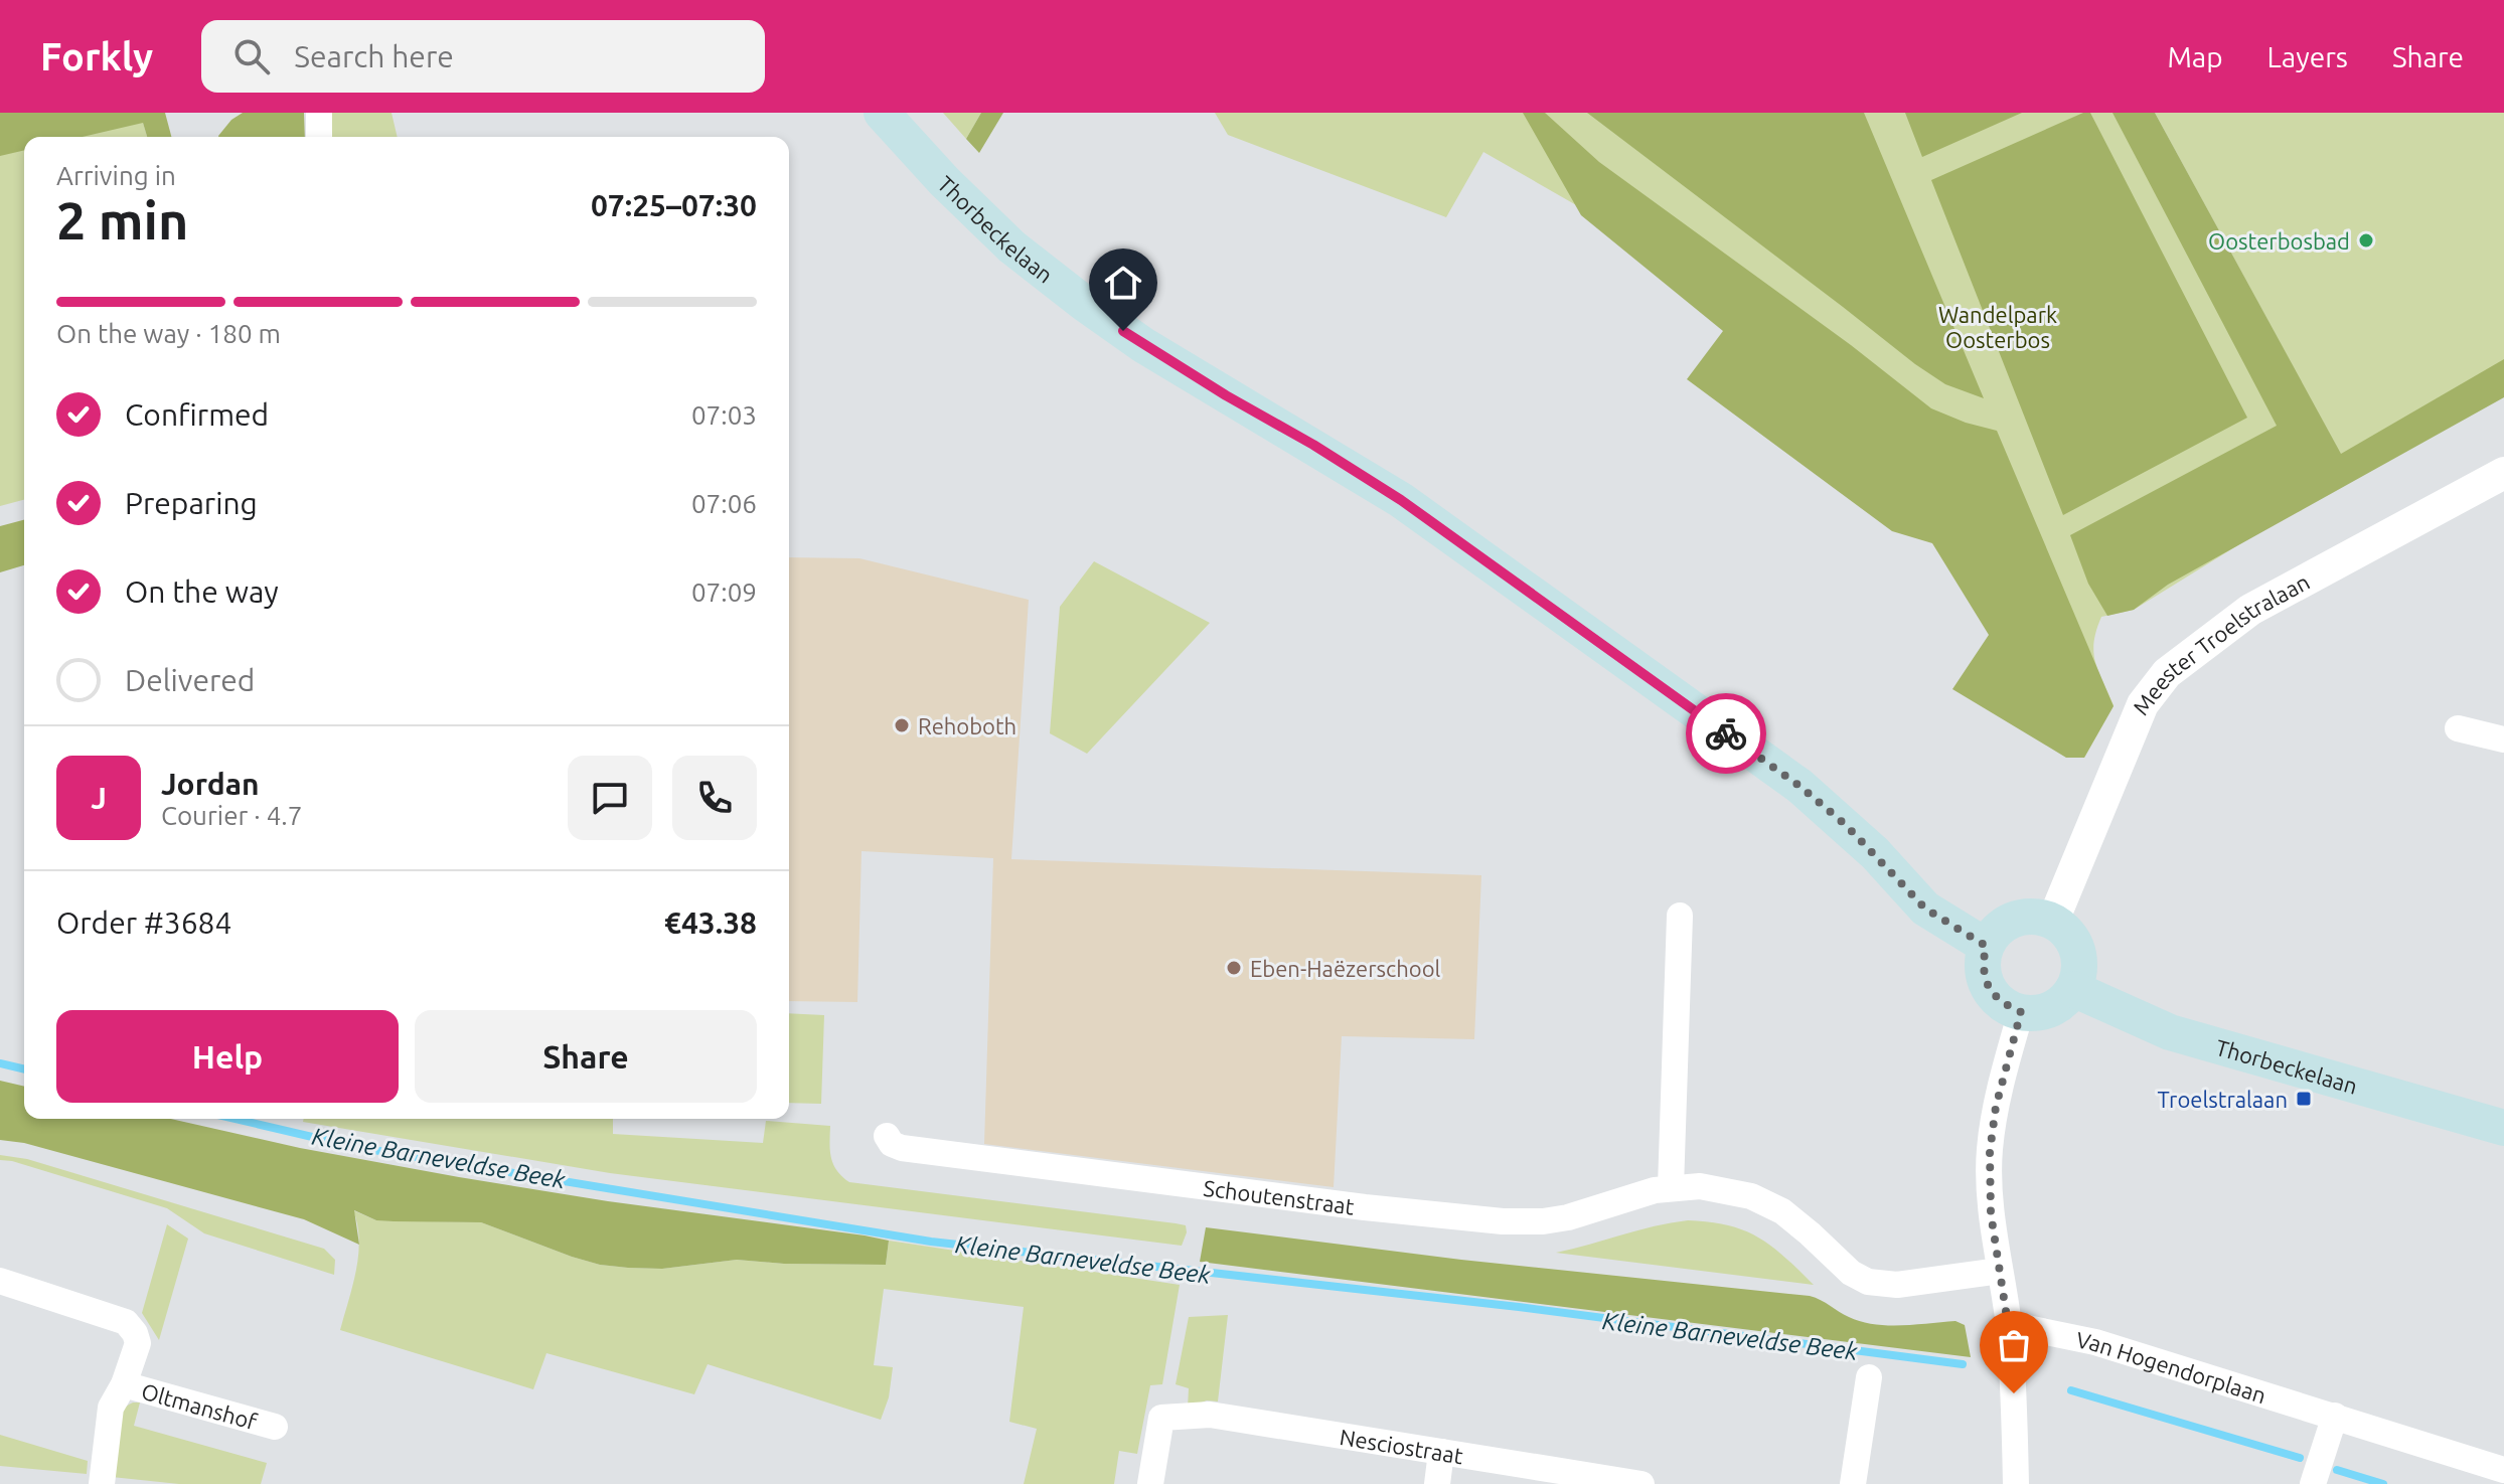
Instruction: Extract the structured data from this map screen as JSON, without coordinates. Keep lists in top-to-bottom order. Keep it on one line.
{"streets":{"main road":["Thorbeckelaan"],"street":["Meester Troelstralaan","Schoutenstraat","Van Hogendorplaan","Oltmanshof","Nesciostraat"]},"crossings":[["Thorbeckelaan","Meester Troelstralaan"]],"water":["Kleine Barneveldse Beek"],"parks":["Wandelpark Oosterbos"],"places":{"other":["Oosterbosbad","Rehoboth","Eben-Haëzerschool"],"transit":["Troelstralaan"]},"page":{"header":"Forkly","search":"Search here","nav":["Map","Layers","Share"],"heading":["2 min","Arriving in","07:25–07:30"],"panel":["Jordan","Courier · 4.7","Order #3684","€43.38"],"bar":"On the way · 180 m","list":[["Confirmed","07:03"],["Preparing","07:06"],["On the way","07:09"],"Delivered"],"round":"J","buttons":["Help","Share"]}}
